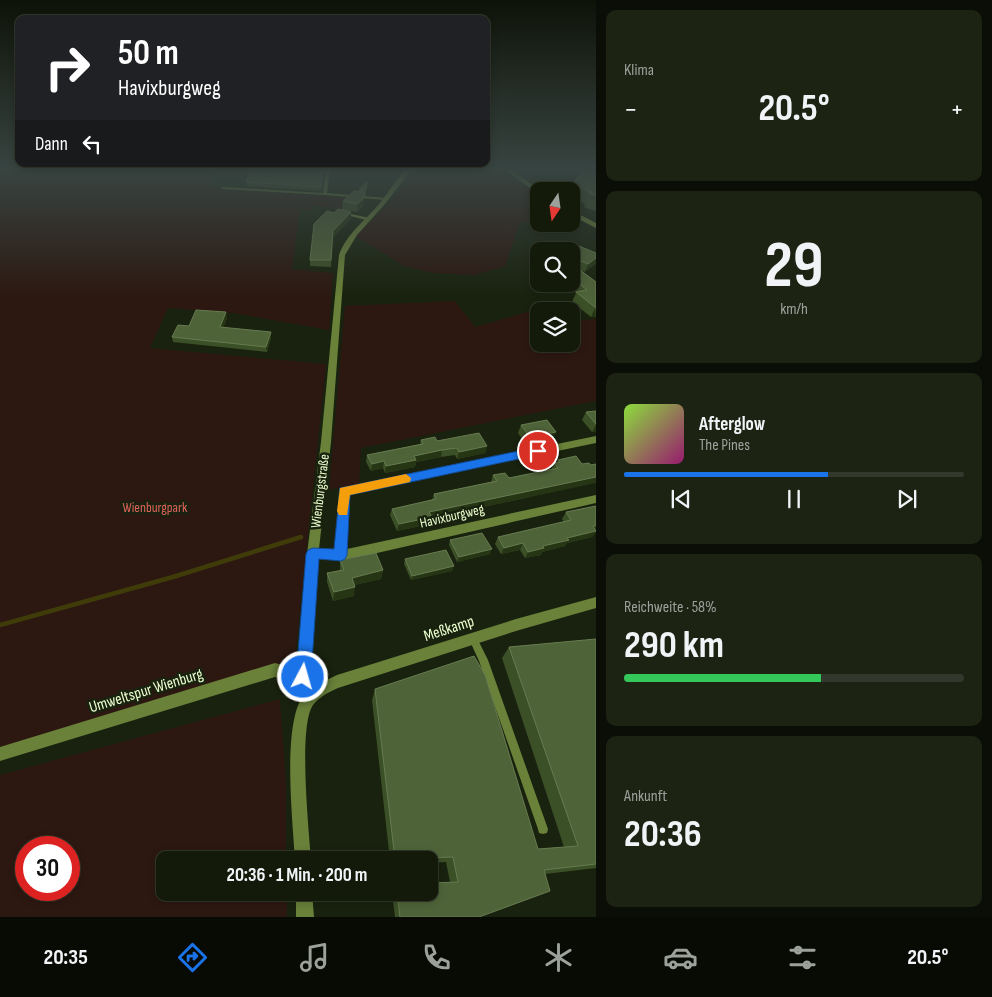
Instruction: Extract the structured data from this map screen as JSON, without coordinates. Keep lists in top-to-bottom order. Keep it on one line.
{"streets":{"street":["Wienburgstraße","Havixburgweg","Meßkamp","Umweltspur Wienburg"]},"crossings":[["Wienburgstraße","Havixburgweg"],["Wienburgstraße","Umweltspur Wienburg"]],"parks":["Wienburgpark"],"north":"bottom","page":{"tile":["Klima",["29","km/h"],["Reichweite · 58%","290 km"],["Ankunft","20:36"]],"turn":["50 m","Havixburgweg"],"heat":["−","20.5°","+"],"then":"Dann","song":["Afterglow","The Pines"],"limit":"30","trip":"20:36 · 1 Min. · 200 m","tabs":["20:35","20.5°"]}}
